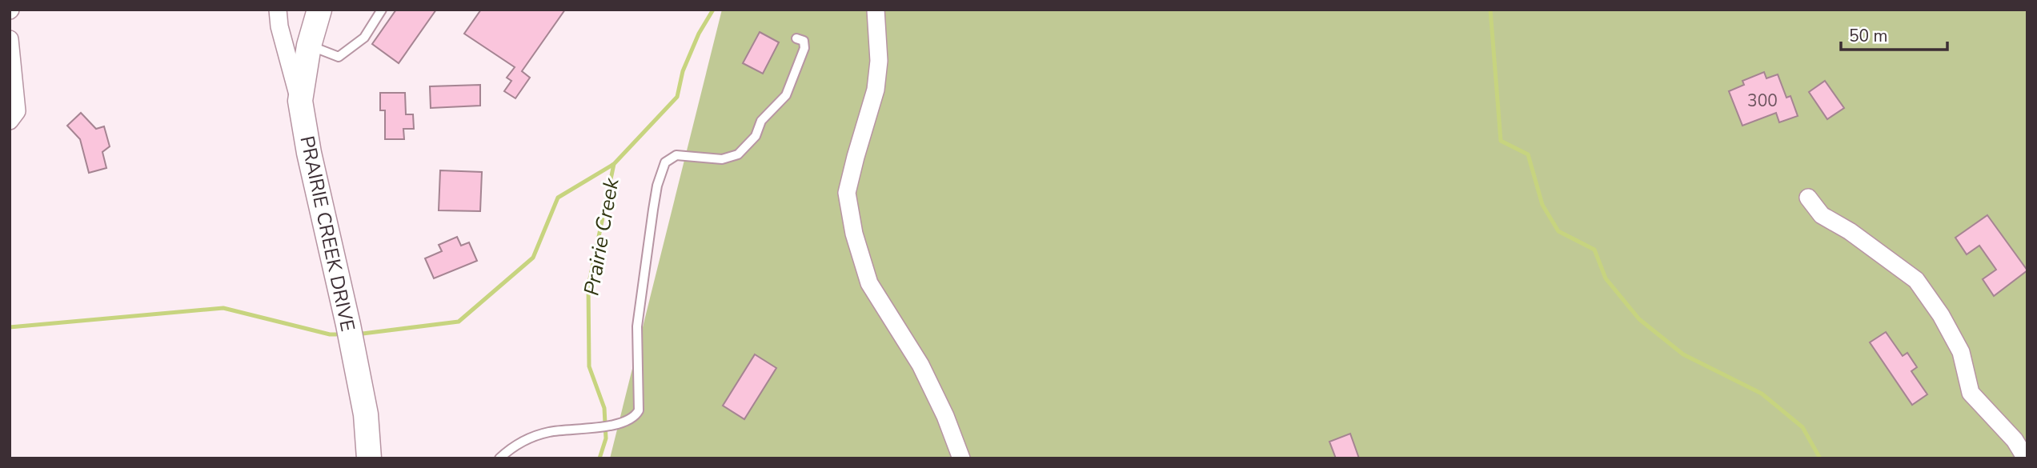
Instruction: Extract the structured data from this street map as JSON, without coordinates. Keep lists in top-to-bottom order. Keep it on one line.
{"streets":{"main road":["PRAIRIE CREEK DRIVE"]},"water":["Prairie Creek"],"house_numbers":["300"],"scale_bar":"50 m"}
